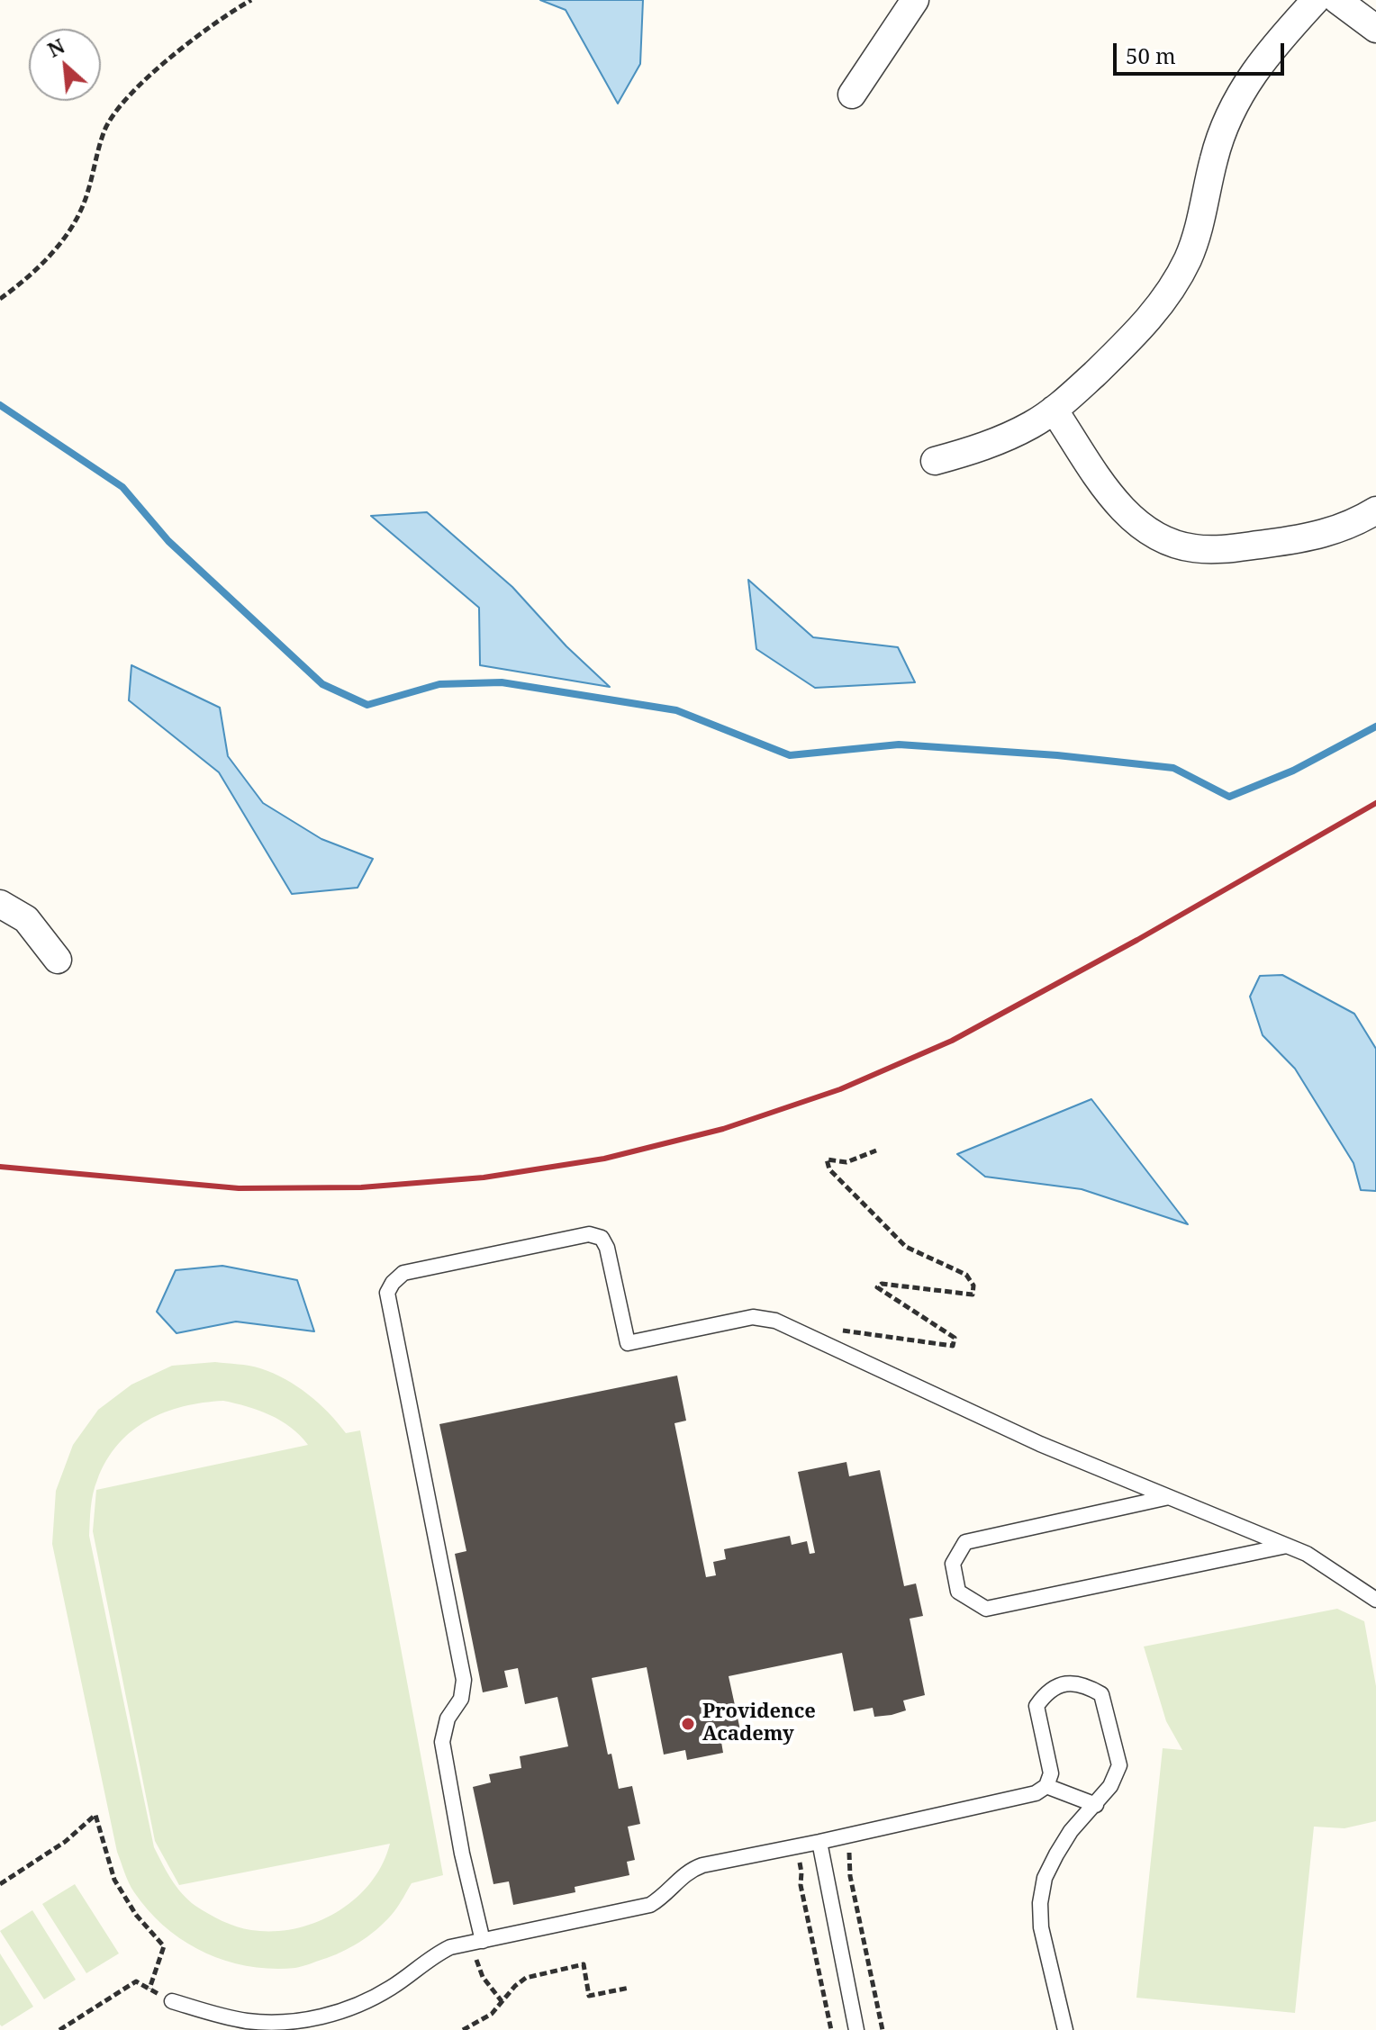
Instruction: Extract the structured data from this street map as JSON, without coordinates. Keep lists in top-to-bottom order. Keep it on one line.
{"places":["Providence Academy"],"scale_bar":"50 m","north":"top left"}
